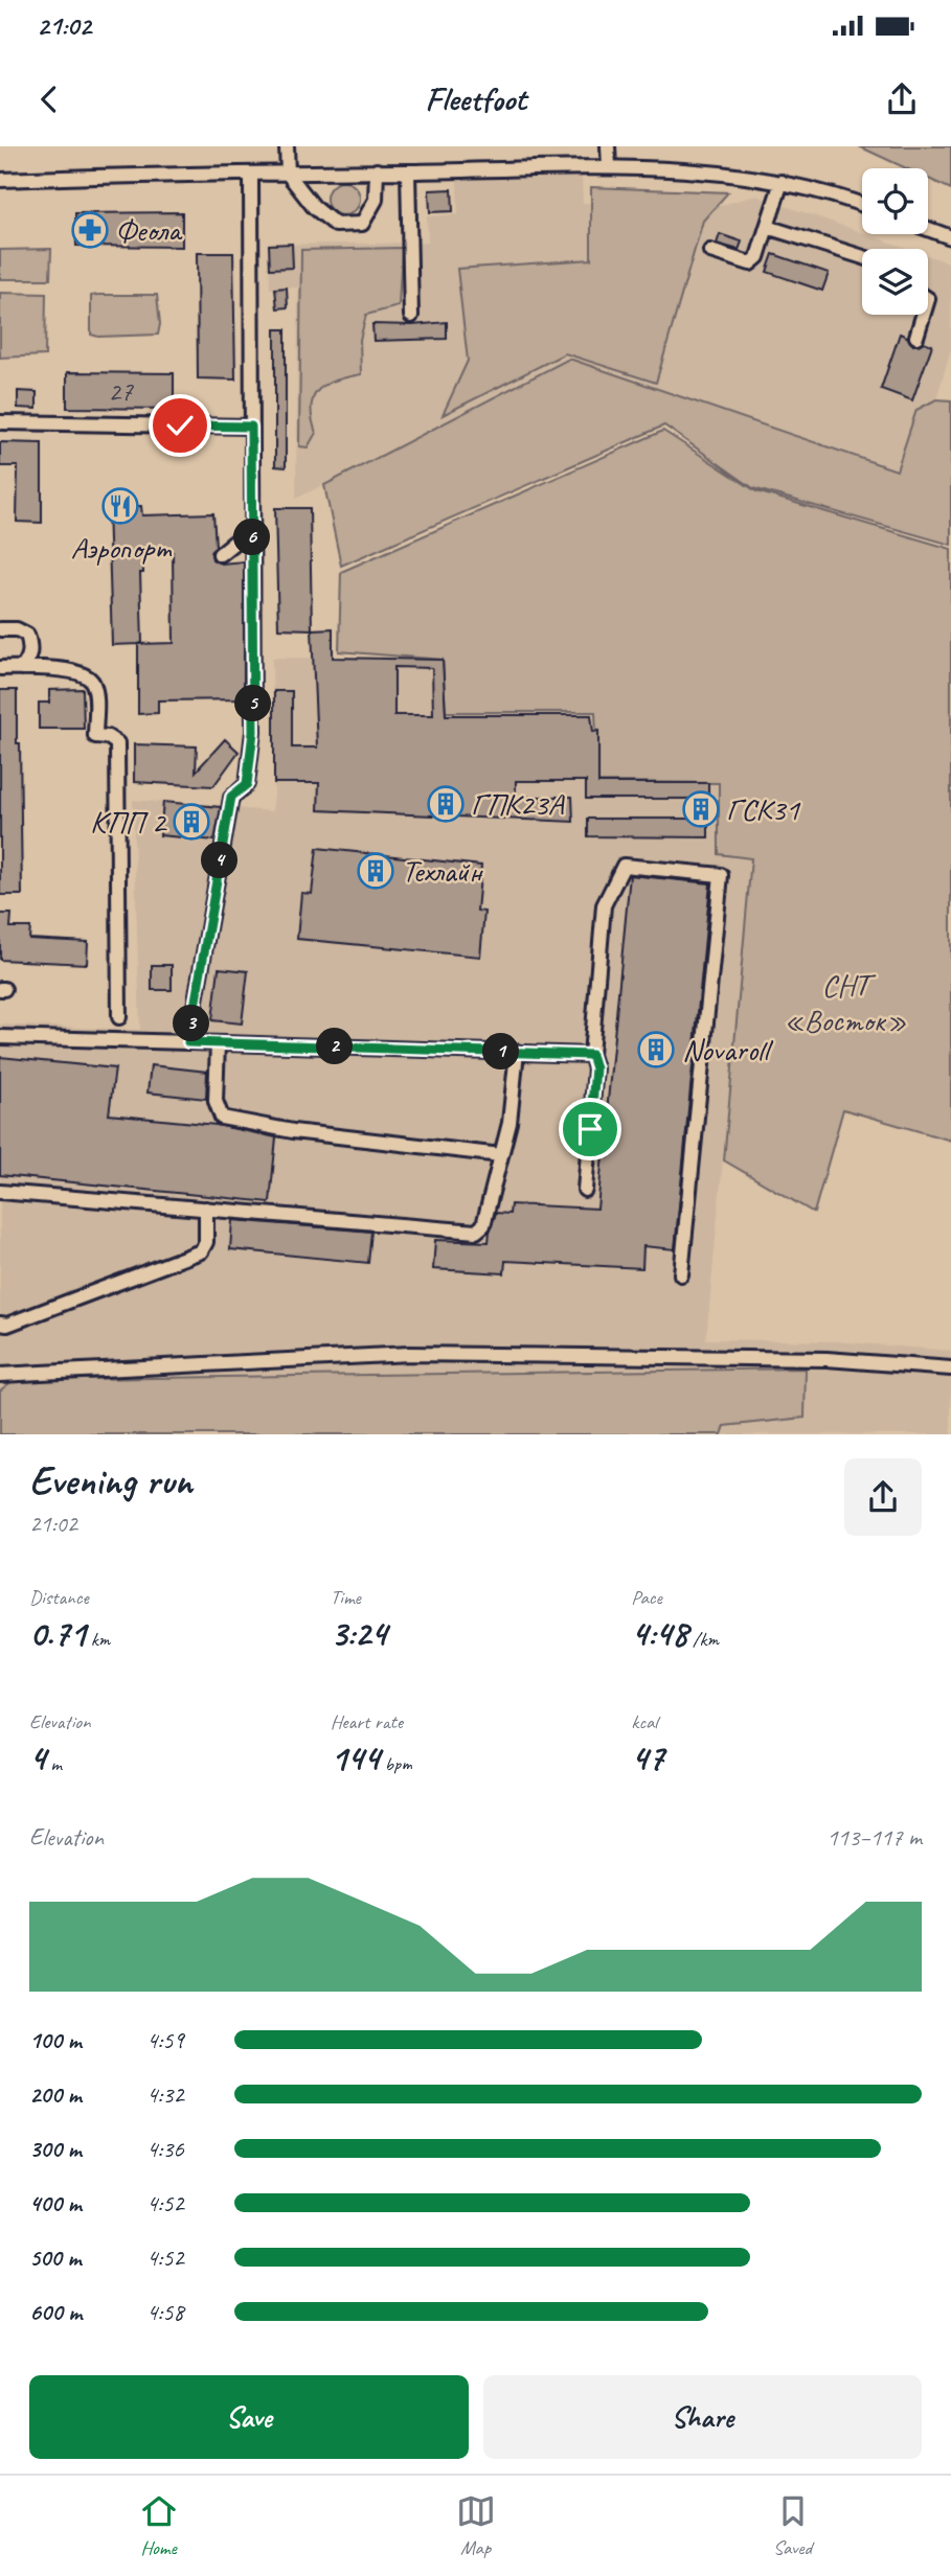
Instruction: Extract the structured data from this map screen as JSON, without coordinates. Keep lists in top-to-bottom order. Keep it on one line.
{"parks":["СНТ «Восток»"],"places":{"pharmacy":["Феола"],"restaurant":["Аэропорт"],"building":["ГПК23А","ГСК31","КПП 2","Техлайн","Novaroll"]},"house_numbers":["27"],"page":{"status":"21:02","header":"Fleetfoot","pins":["6","5","4","3","2","1"],"heading":["Evening run","21:02"],"stats":[["Distance","0.71 km"],["Time","3:24"],["Pace","4:48 /km"],["Elevation","4 m"],["Heart rate","144 bpm"],["kcal","47"]],"chart":["Elevation","113–117 m"],"list":[{"name":"100 m","note":"4:59"},{"name":"200 m","note":"4:32"},{"name":"300 m","note":"4:36"},{"name":"400 m","note":"4:52"},{"name":"500 m","note":"4:52"},{"name":"600 m","note":"4:58"}],"buttons":["Save","Share"],"tabs":["Home","Map","Saved"]}}
